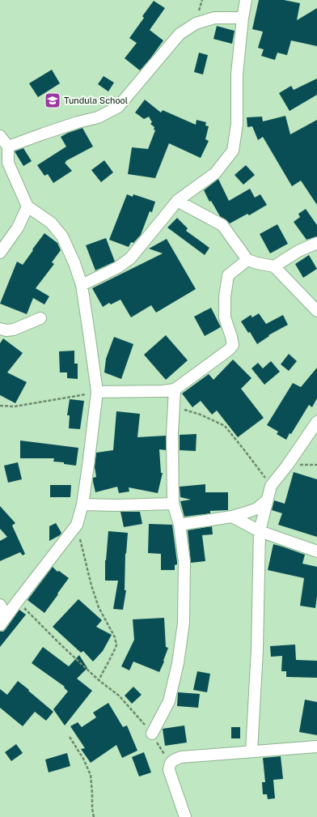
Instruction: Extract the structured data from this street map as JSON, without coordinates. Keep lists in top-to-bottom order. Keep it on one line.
{"places":{"school or university":["Tundula School"]}}
